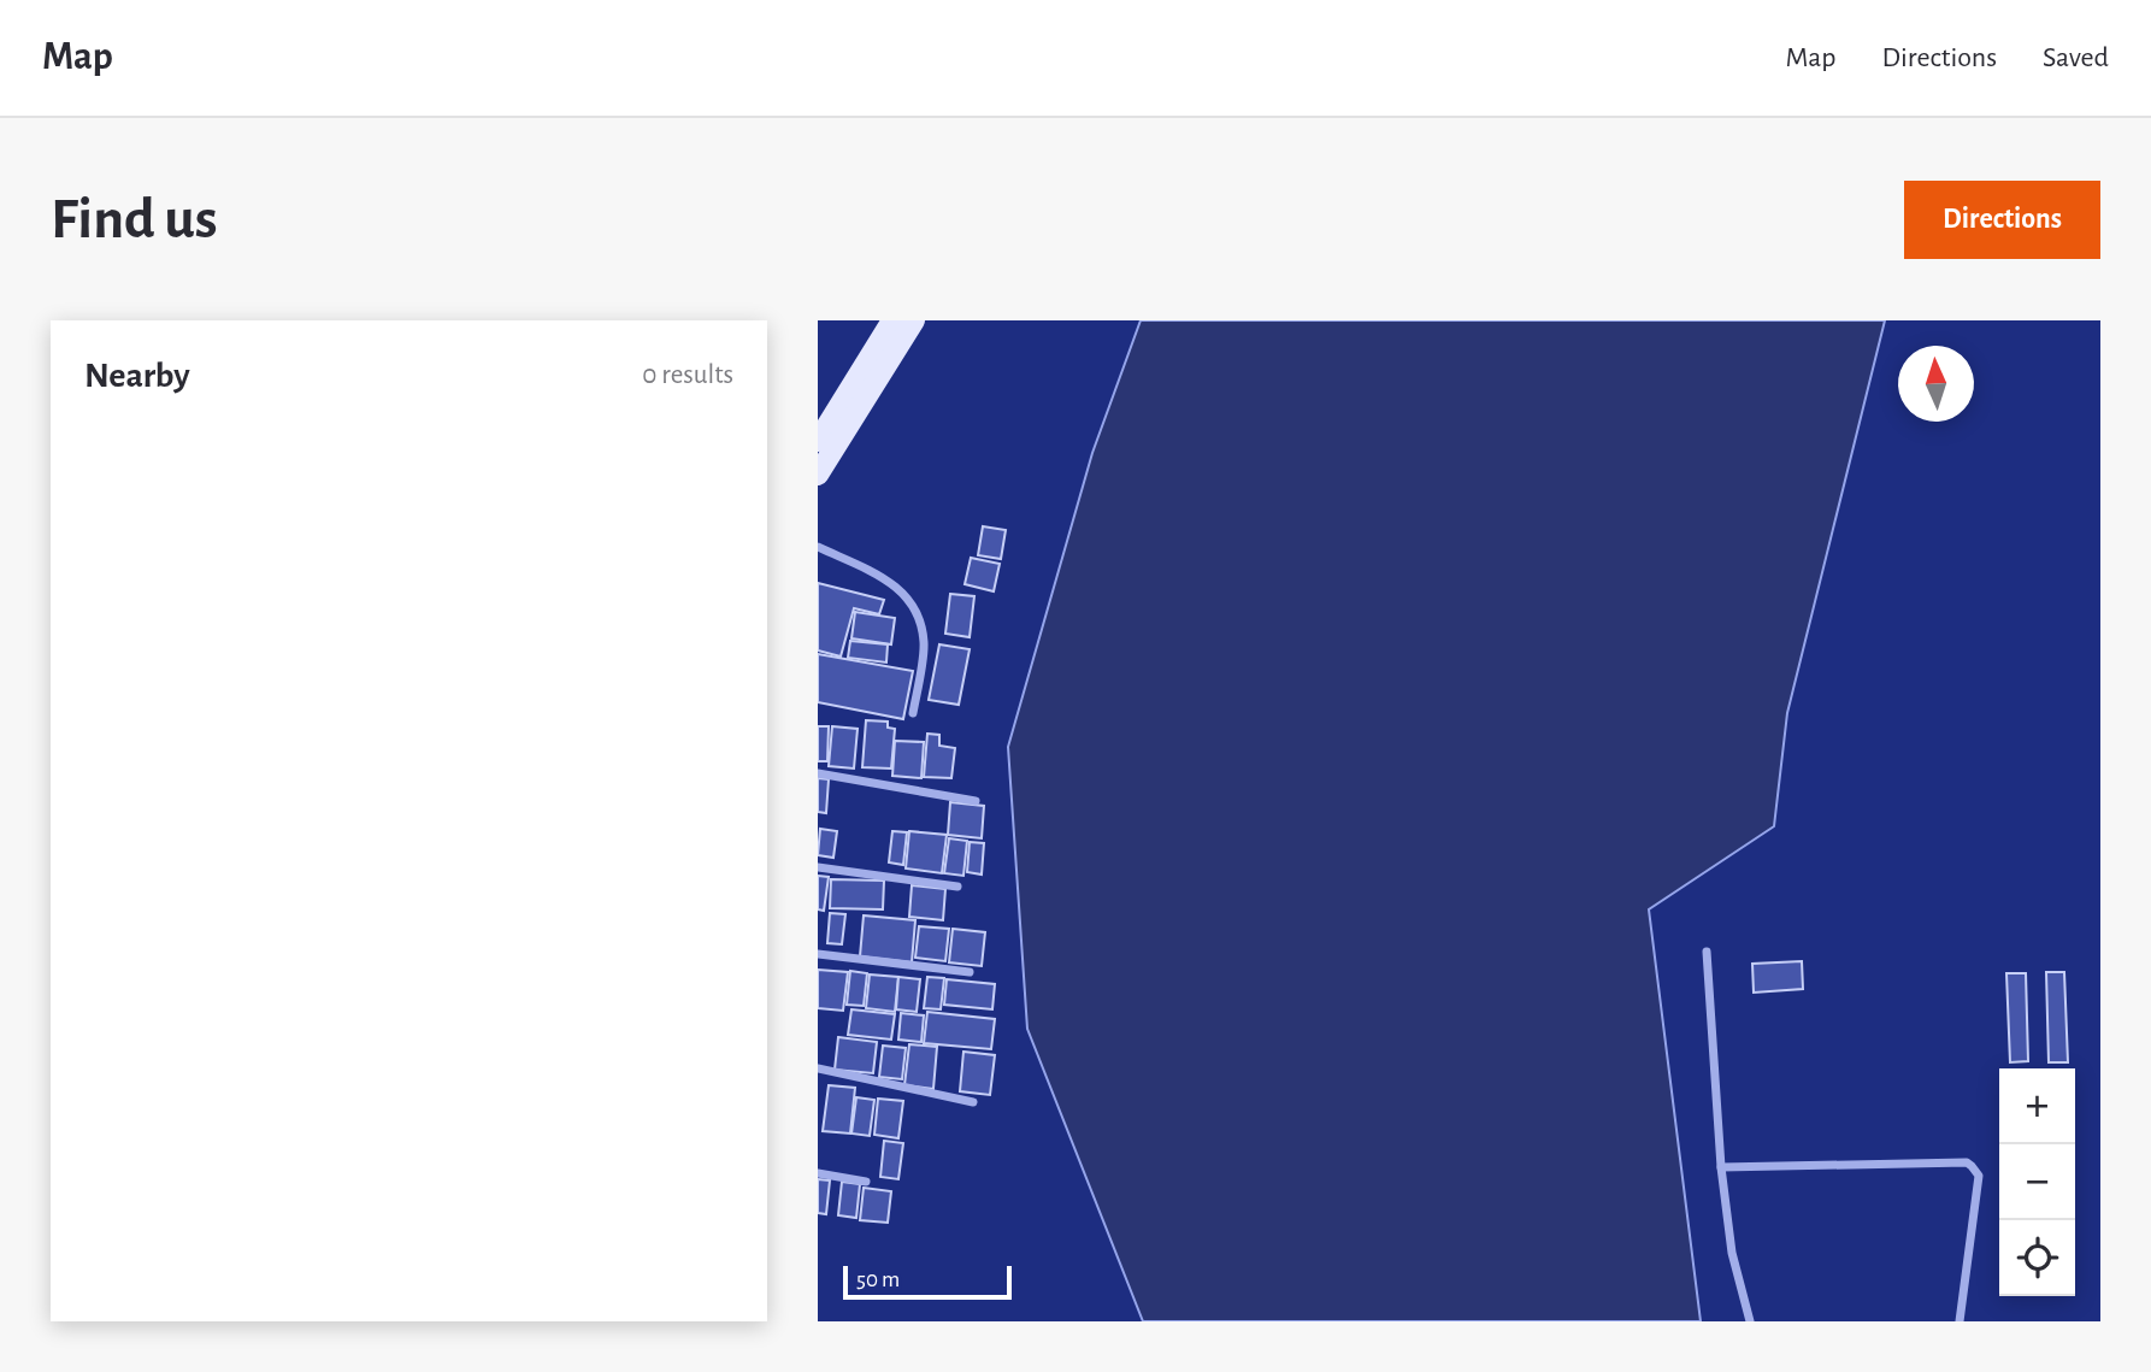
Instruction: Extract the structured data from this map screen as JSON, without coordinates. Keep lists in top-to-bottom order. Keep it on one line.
{"scale_bar":"50 m","north":"top","page":{"header":"Map","nav":["Map","Directions","Saved"],"buttons":"Directions","title":"Find us","heading":["Nearby","0 results"],"map_buttons":["+","−"],"scale":"50 m"}}
